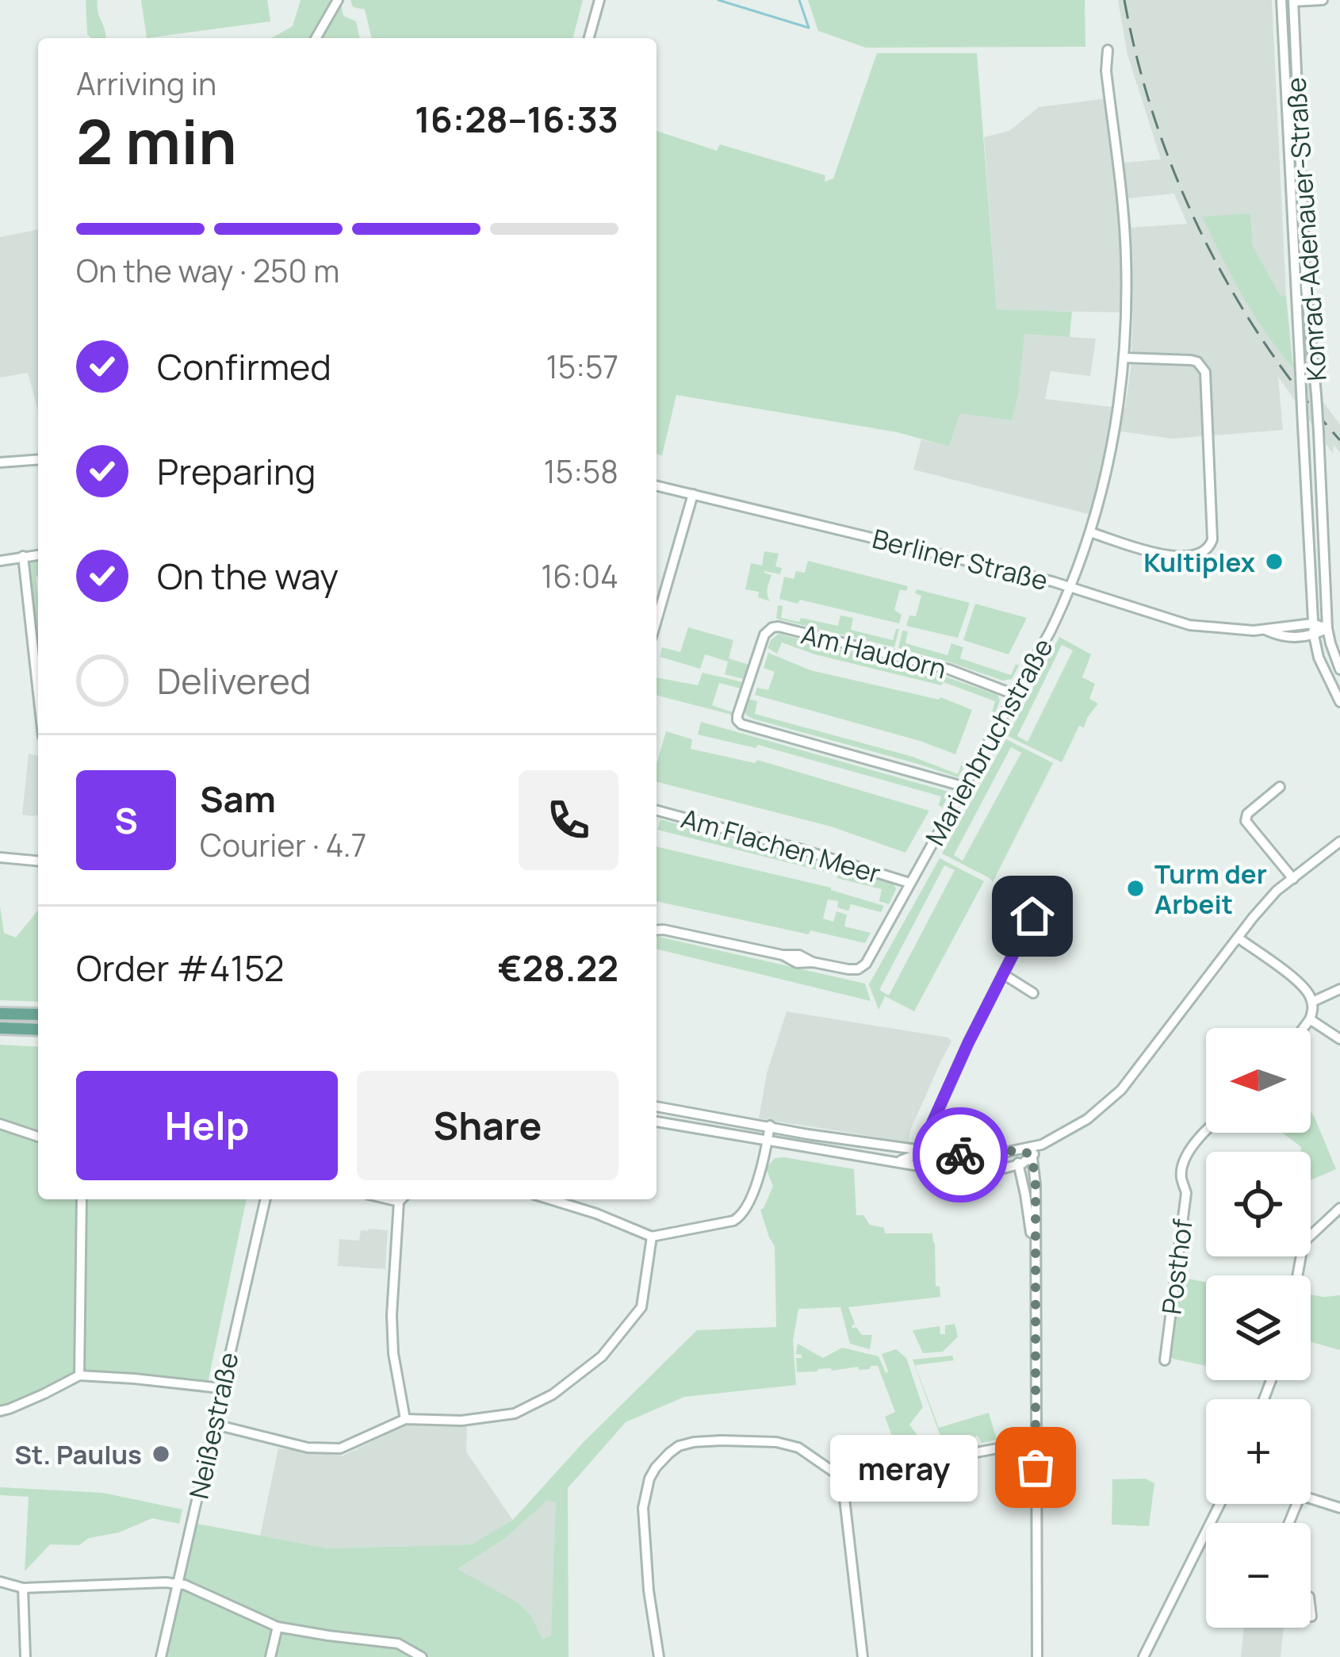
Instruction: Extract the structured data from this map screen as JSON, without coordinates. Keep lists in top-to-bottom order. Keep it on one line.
{"streets":{"street":["Konrad-Adenauer-Straße","Berliner Straße","Am Haudorn","Marienbruchstraße","Am Flachen Meer","Posthof","Neißestraße"]},"crossings":[["Konrad-Adenauer-Straße","Berliner Straße"],["Berliner Straße","Marienbruchstraße"],["Am Haudorn","Marienbruchstraße"],["Marienbruchstraße","Am Flachen Meer"]],"places":["Kultiplex","Turm der Arbeit","St. Paulus","meray"],"north":"left","page":{"heading":["2 min","Arriving in","16:28–16:33"],"panel":["Sam","Courier · 4.7","Order #4152","€28.22"],"bar":"On the way · 250 m","list":[["Confirmed","15:57"],["Preparing","15:58"],["On the way","16:04"],"Delivered"],"round":"S","map_buttons":["+","−"],"buttons":["Help","Share"],"bubble":"meray"}}
